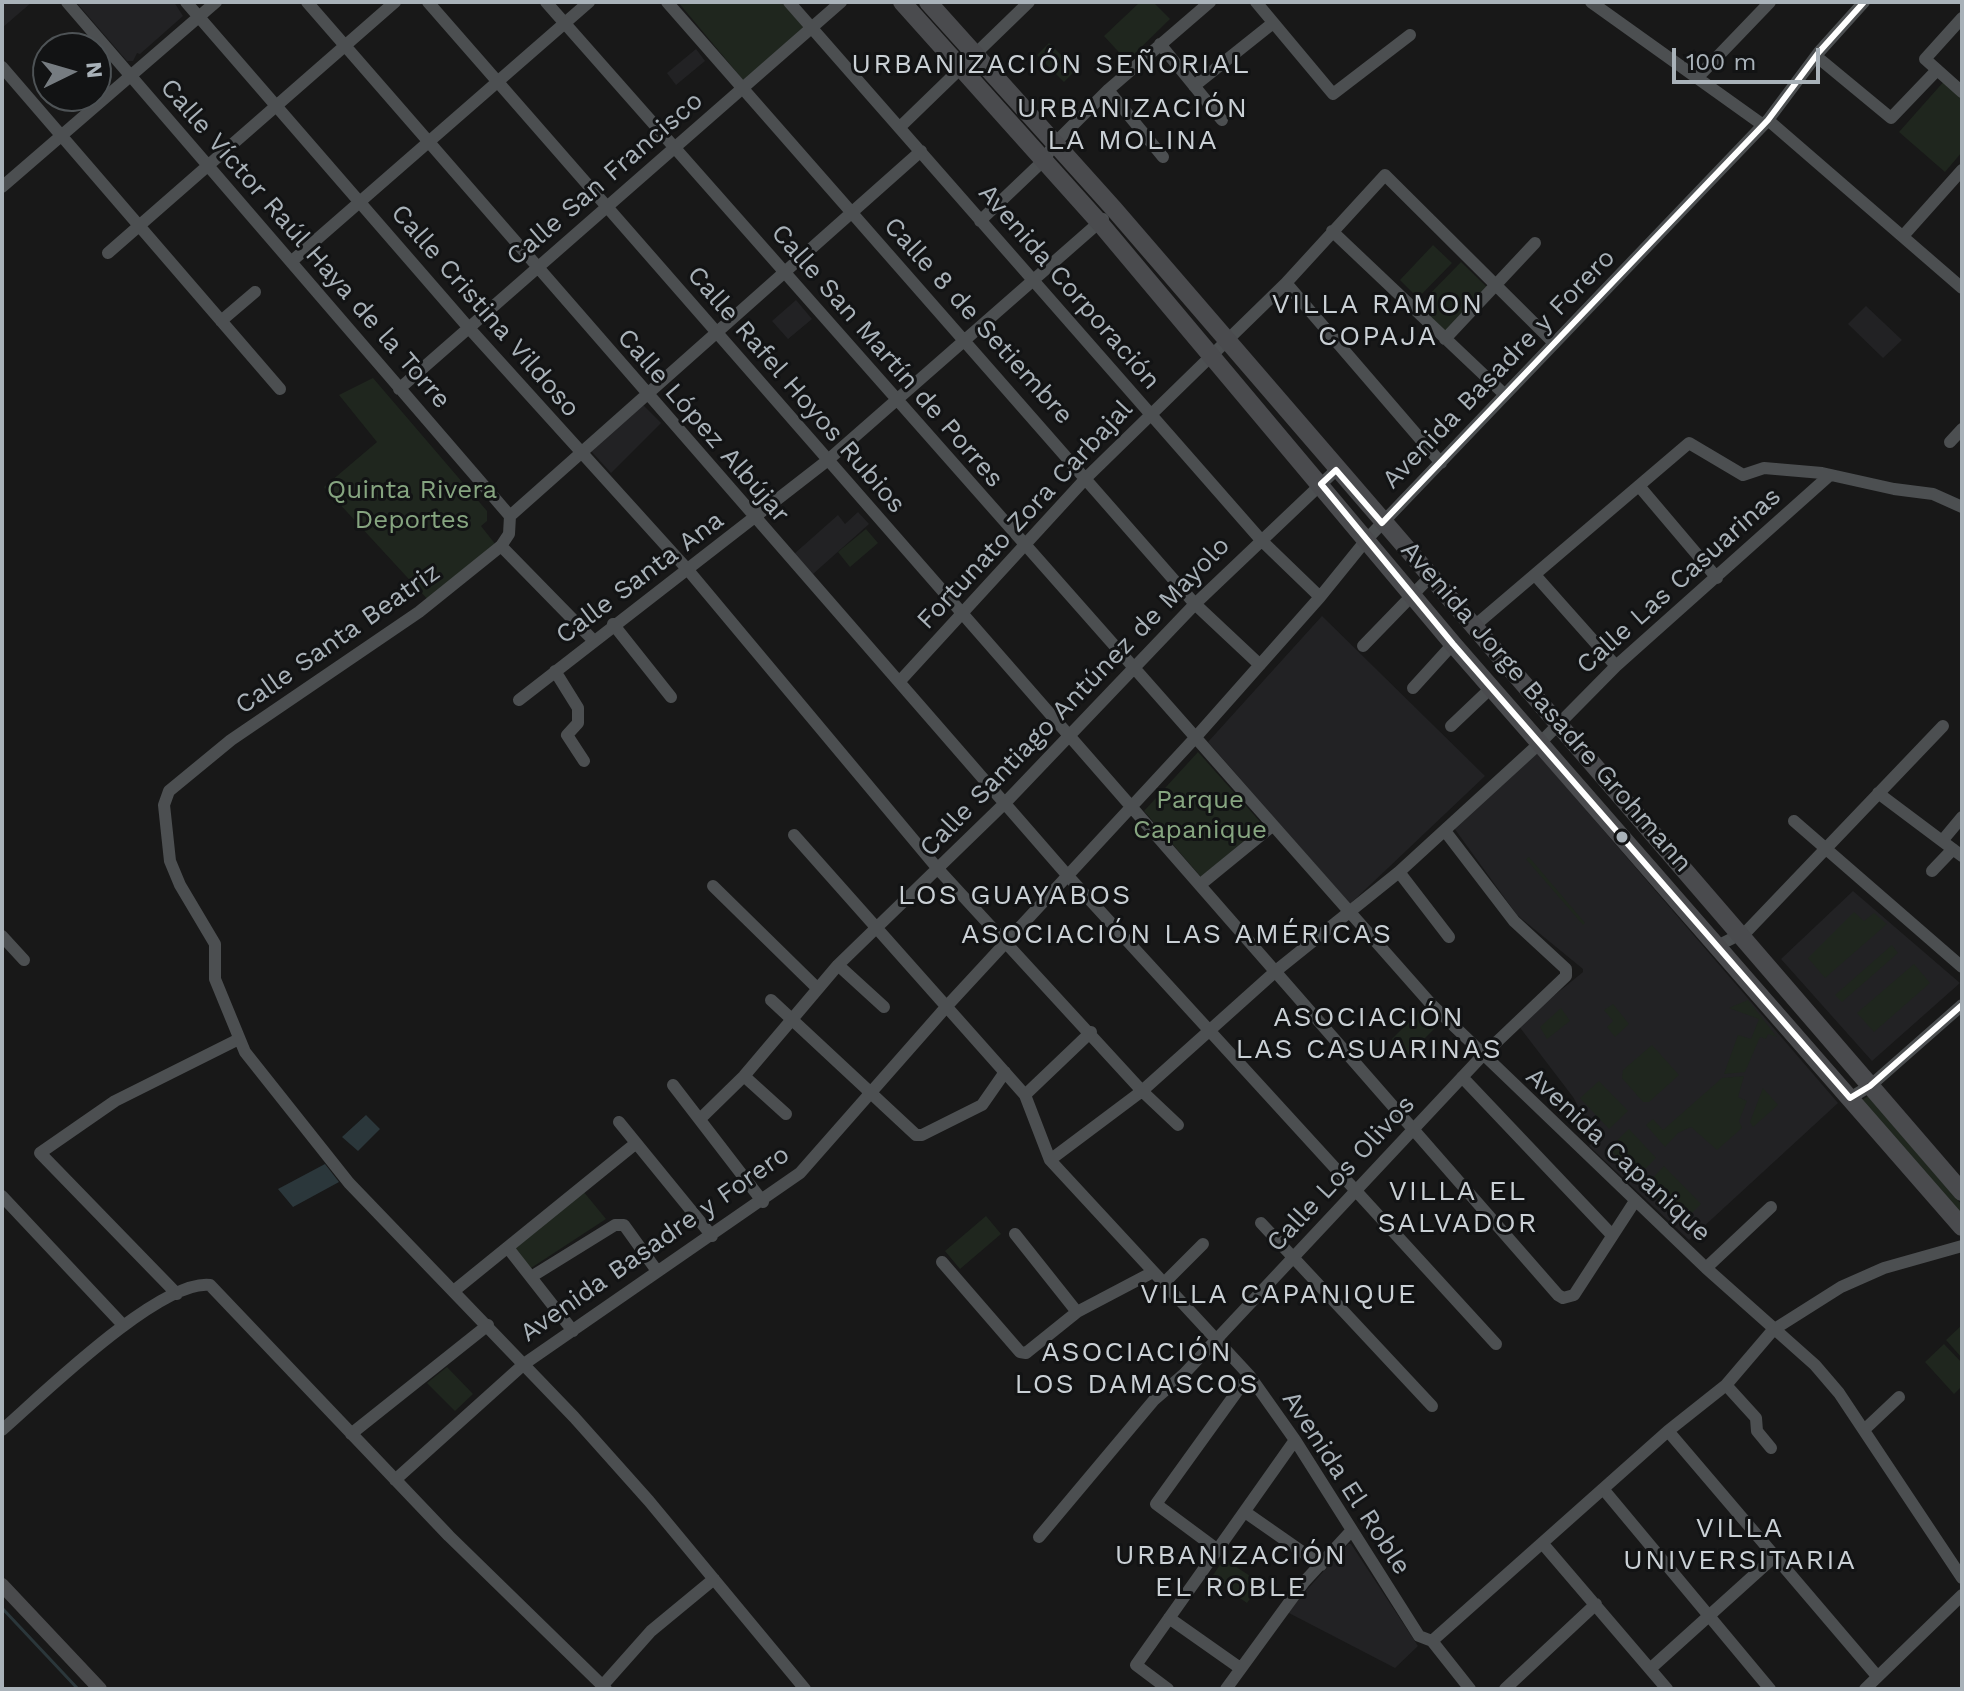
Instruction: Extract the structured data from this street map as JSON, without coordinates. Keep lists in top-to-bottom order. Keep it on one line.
{"streets":{"highway":["Avenida Jorge Basadre Grohmann"],"street":["Calle San Francisco","Calle Víctor Raúl Haya de la Torre","Avenida Corporación","Calle Cristina Vildoso","Calle 8 de Setiembre","Calle San Martín de Porres","Avenida Basadre y Forero","Calle Rafel Hoyos Rubios","Calle López Albújar","Fortunato Zora Carbajal","Calle Santa Ana","Calle Las Casuarinas","Calle Santa Beatriz","Calle Santiago Antúnez de Mayolo","Avenida Capanique","Calle Los Olivos","Avenida El Roble"]},"crossings":[["Calle San Francisco","Calle Víctor Raúl Haya de la Torre"],["Calle San Francisco","Avenida Corporación"],["Calle San Francisco","Calle Cristina Vildoso"],["Calle San Francisco","Calle 8 de Setiembre"],["Calle San Francisco","Calle San Martín de Porres"],["Calle San Francisco","Calle Rafel Hoyos Rubios"],["Calle San Francisco","Calle López Albújar"],["Avenida Corporación","Avenida Basadre y Forero"],["Avenida Corporación","Fortunato Zora Carbajal"],["Avenida Corporación","Calle Santa Ana"],["Avenida Corporación","Calle Santiago Antúnez de Mayolo"],["Calle Cristina Vildoso","Avenida Basadre y Forero"],["Calle Cristina Vildoso","Calle Santa Ana"],["Calle Cristina Vildoso","Calle Las Casuarinas"],["Calle Cristina Vildoso","Calle Santiago Antúnez de Mayolo"],["Calle 8 de Setiembre","Avenida Basadre y Forero"],["Calle 8 de Setiembre","Fortunato Zora Carbajal"],["Calle 8 de Setiembre","Calle Santa Ana"],["Calle 8 de Setiembre","Calle Santiago Antúnez de Mayolo"],["Calle San Martín de Porres","Avenida Basadre y Forero"],["Calle San Martín de Porres","Fortunato Zora Carbajal"],["Calle San Martín de Porres","Calle Santa Ana"],["Calle San Martín de Porres","Calle Santiago Antúnez de Mayolo"],["Calle San Martín de Porres","Avenida Capanique"],["Avenida Basadre y Forero","Calle Rafel Hoyos Rubios"],["Avenida Basadre y Forero","Calle López Albújar"],["Avenida Basadre y Forero","Avenida Jorge Basadre Grohmann"],["Avenida Basadre y Forero","Avenida Capanique"],["Avenida Basadre y Forero","Avenida El Roble"],["Calle Rafel Hoyos Rubios","Fortunato Zora Carbajal"],["Calle Rafel Hoyos Rubios","Calle Santa Ana"],["Calle Rafel Hoyos Rubios","Calle Las Casuarinas"],["Calle Rafel Hoyos Rubios","Calle Santiago Antúnez de Mayolo"],["Calle Rafel Hoyos Rubios","Calle Los Olivos"],["Calle López Albújar","Fortunato Zora Carbajal"],["Calle López Albújar","Calle Santa Ana"],["Calle López Albújar","Calle Las Casuarinas"],["Calle López Albújar","Calle Santiago Antúnez de Mayolo"],["Calle López Albújar","Calle Los Olivos"],["Fortunato Zora Carbajal","Avenida Jorge Basadre Grohmann"],["Calle Santa Ana","Avenida Jorge Basadre Grohmann"],["Calle Las Casuarinas","Avenida Jorge Basadre Grohmann"],["Calle Las Casuarinas","Avenida Capanique"],["Calle Las Casuarinas","Calle Los Olivos"],["Calle Las Casuarinas","Avenida El Roble"],["Calle Santiago Antúnez de Mayolo","Avenida Jorge Basadre Grohmann"],["Calle Santiago Antúnez de Mayolo","Avenida El Roble"],["Avenida Capanique","Calle Los Olivos"],["Calle Los Olivos","Avenida El Roble"]],"districts":["URBANIZACIÓN SEÑORIAL","URBANIZACIÓN LA MOLINA","VILLA RAMON COPAJA","LOS GUAYABOS","ASOCIACIÓN LAS AMÉRICAS","ASOCIACIÓN LAS CASUARINAS","VILLA EL SALVADOR","VILLA CAPANIQUE","ASOCIACIÓN LOS DAMASCOS","VILLA UNIVERSITARIA","URBANIZACIÓN EL ROBLE"],"parks":["Quinta Rivera Deportes","Parque Capanique"],"scale_bar":"100 m","north":"right"}
